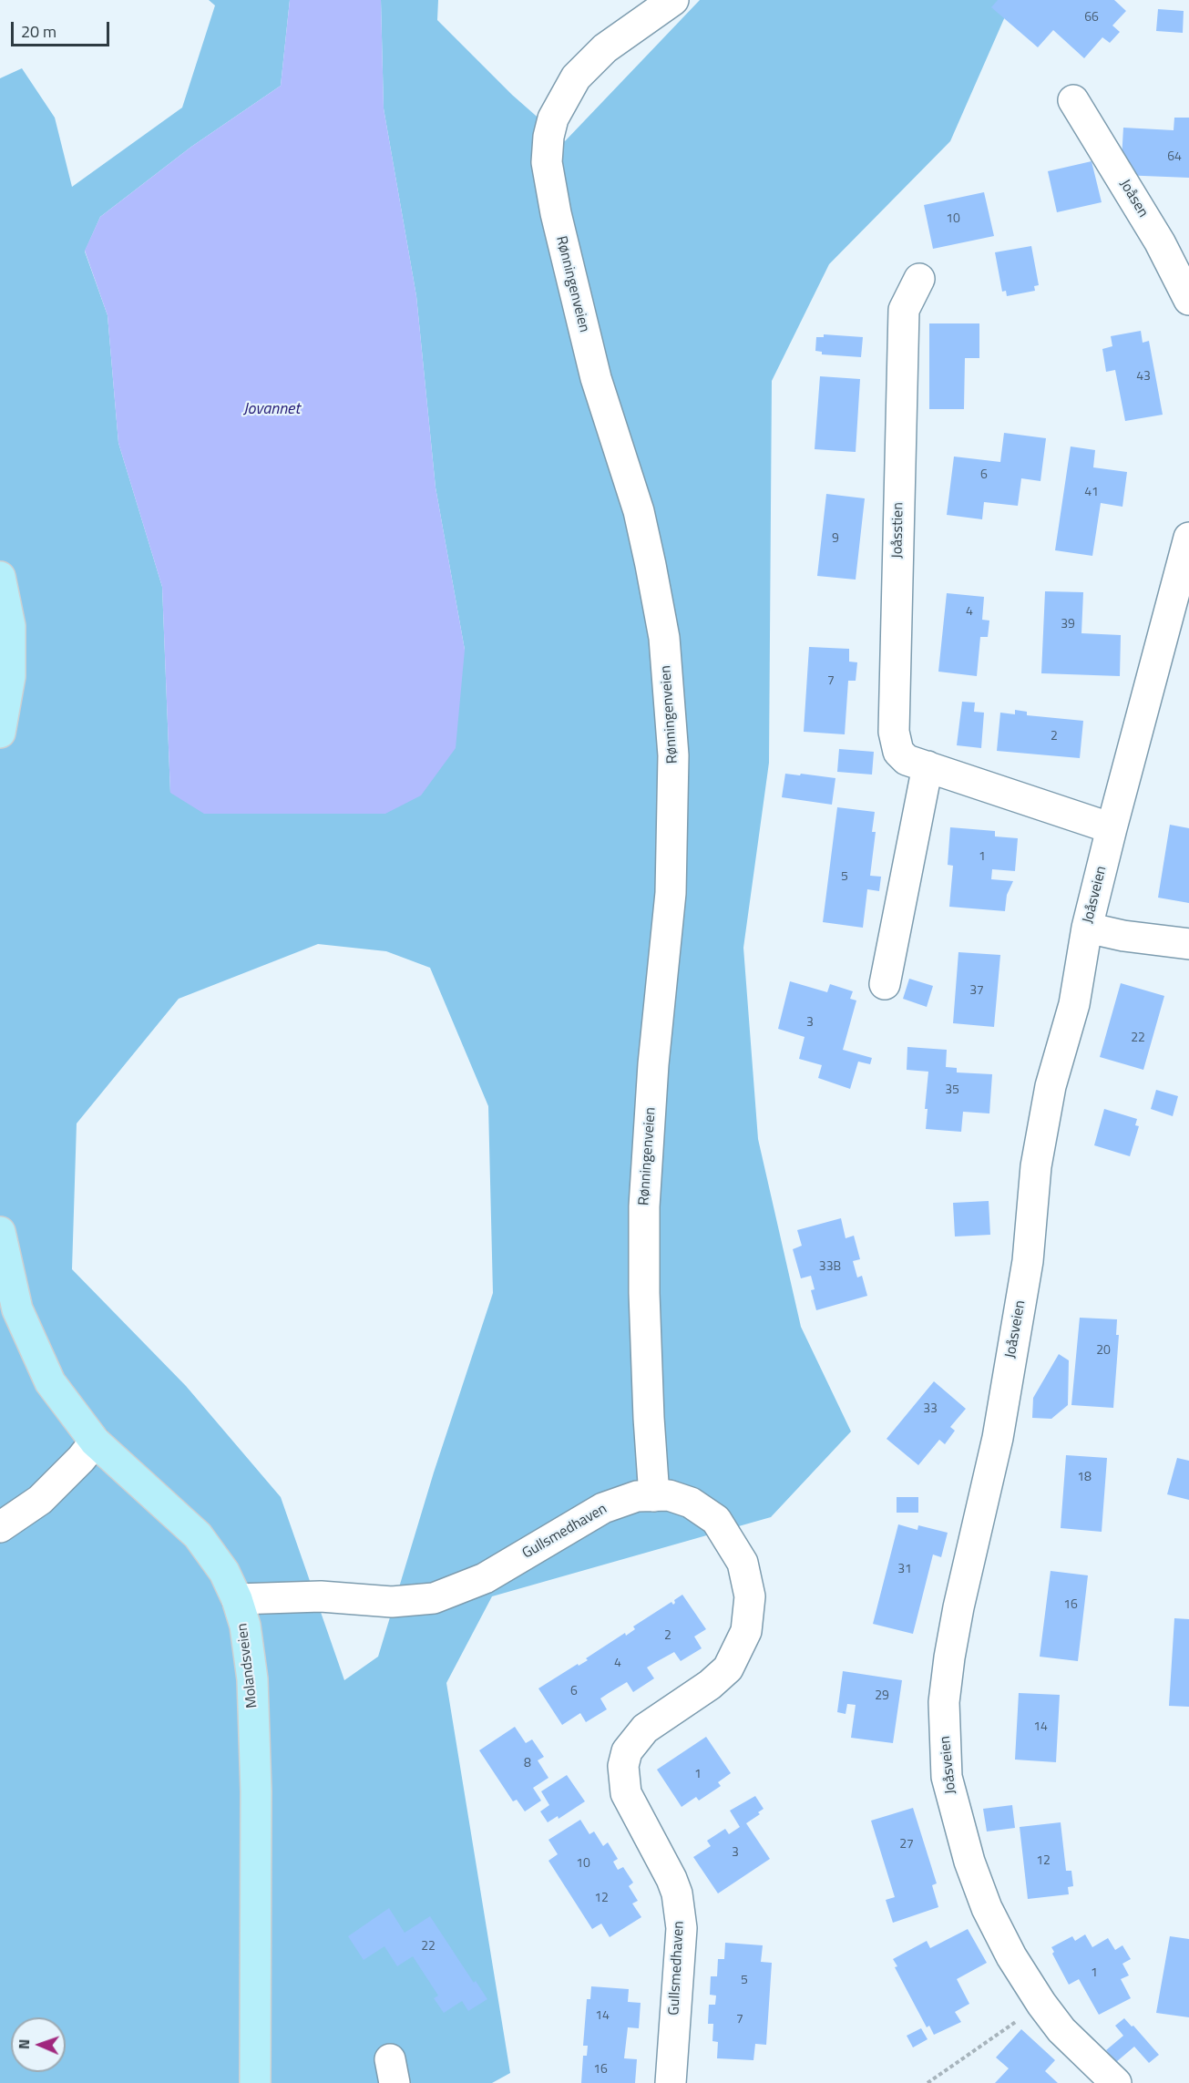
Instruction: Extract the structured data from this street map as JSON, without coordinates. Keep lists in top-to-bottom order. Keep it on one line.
{"streets":{"main road":["Molandsveien"],"street":["Joåsen","Rønningenveien","Joåsstien","Joåsveien","Gullsmedhaven"]},"crossings":[["Rønningenveien","Gullsmedhaven"],["Joåsstien","Joåsveien"],["Gullsmedhaven","Molandsveien"]],"water":["Jovannet"],"house_numbers":["66","64","10","43","6","41","9","4","39","7","2","1","5","37","3","22","35","33B","20","33","18","31","16","2","4","6","29","14","8","1","27","3","12","10","12","22","1","5","14","7","16"],"scale_bar":"20 m","north":"left"}
